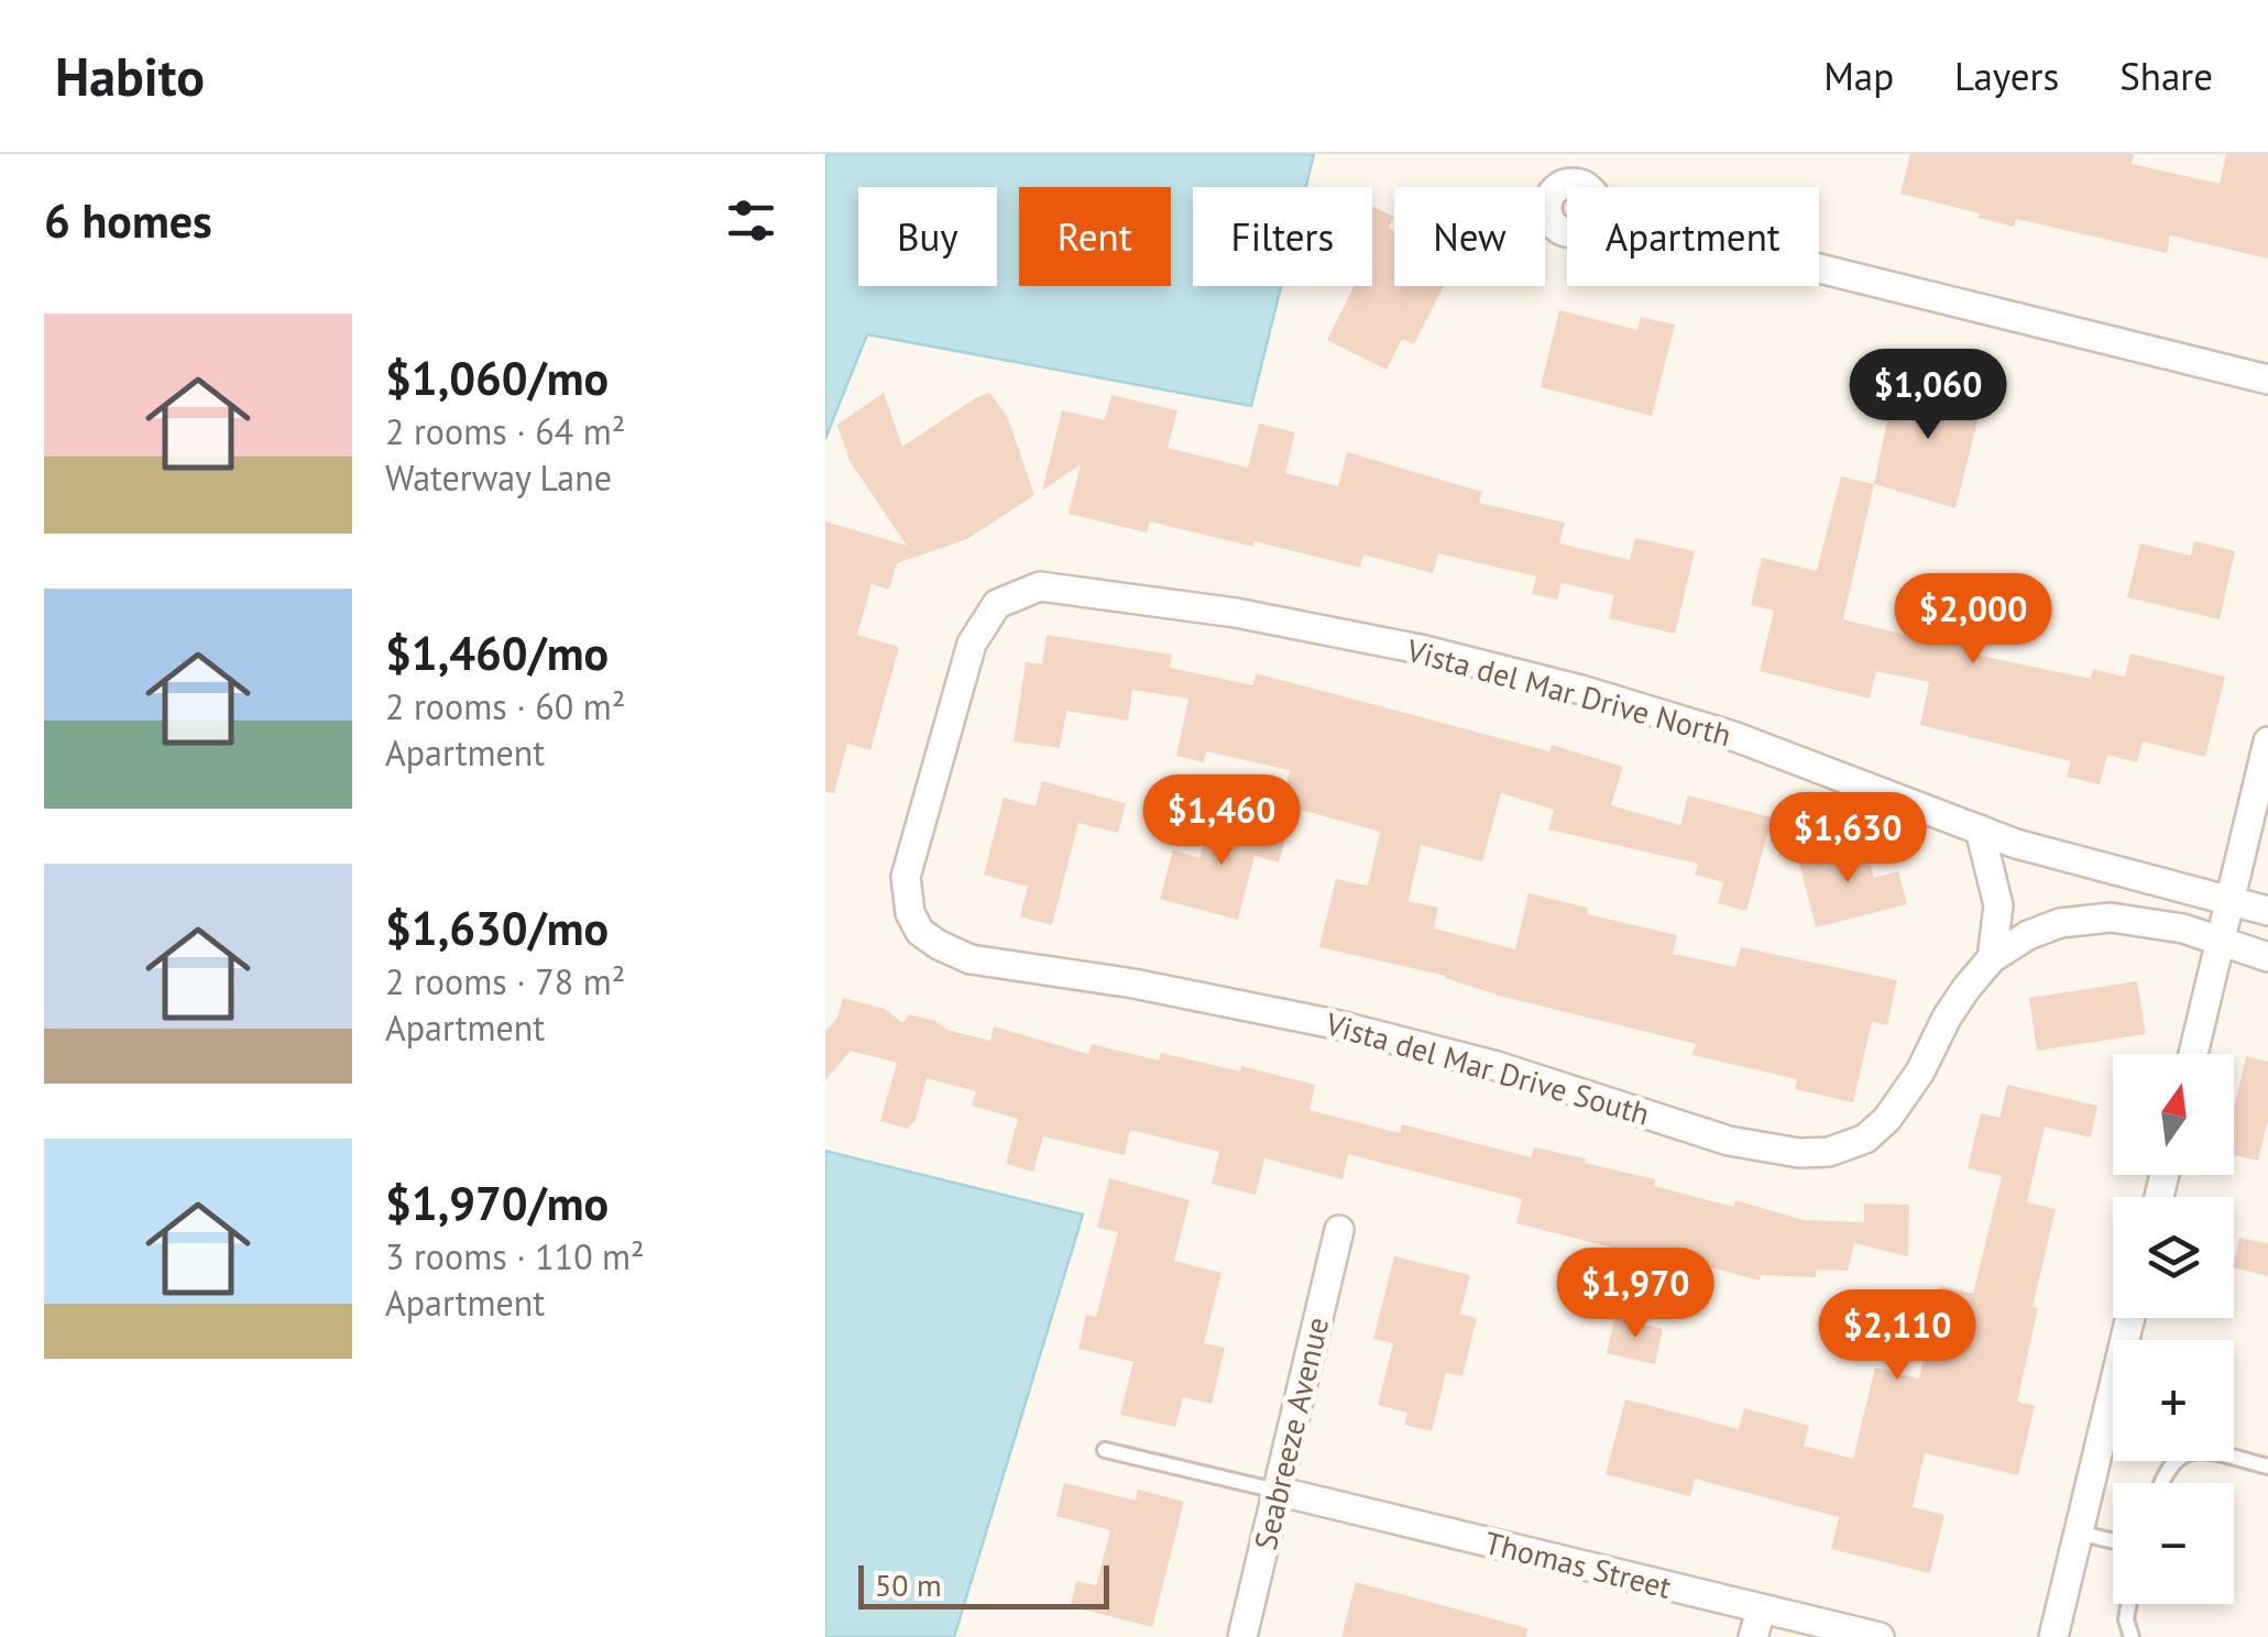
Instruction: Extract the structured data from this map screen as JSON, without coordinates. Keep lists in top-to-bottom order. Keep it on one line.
{"streets":{"street":["Vista del Mar Drive North","Vista del Mar Drive South","Seabreeze Avenue","Thomas Street"]},"crossings":[["Vista del Mar Drive North","Vista del Mar Drive South"],["Seabreeze Avenue","Thomas Street"]],"scale_bar":"50 m","north":"top","page":{"header":"Habito","nav":["Map","Layers","Share"],"heading":"6 homes","chip":["Buy","Rent","Filters","New","Apartment"],"list":[{"name":"$1,060/mo","note":"2 rooms · 64 m² · Waterway Lane"},{"name":"$1,460/mo","note":"2 rooms · 60 m² · Apartment"},{"name":"$1,630/mo","note":"2 rooms · 78 m² · Apartment"},{"name":"$1,970/mo","note":"3 rooms · 110 m² · Apartment"}],"price":["$1,060","$2,000","$1,460","$1,630","$1,970","$2,110"],"map_buttons":["+","−"],"scale":"50 m"}}
